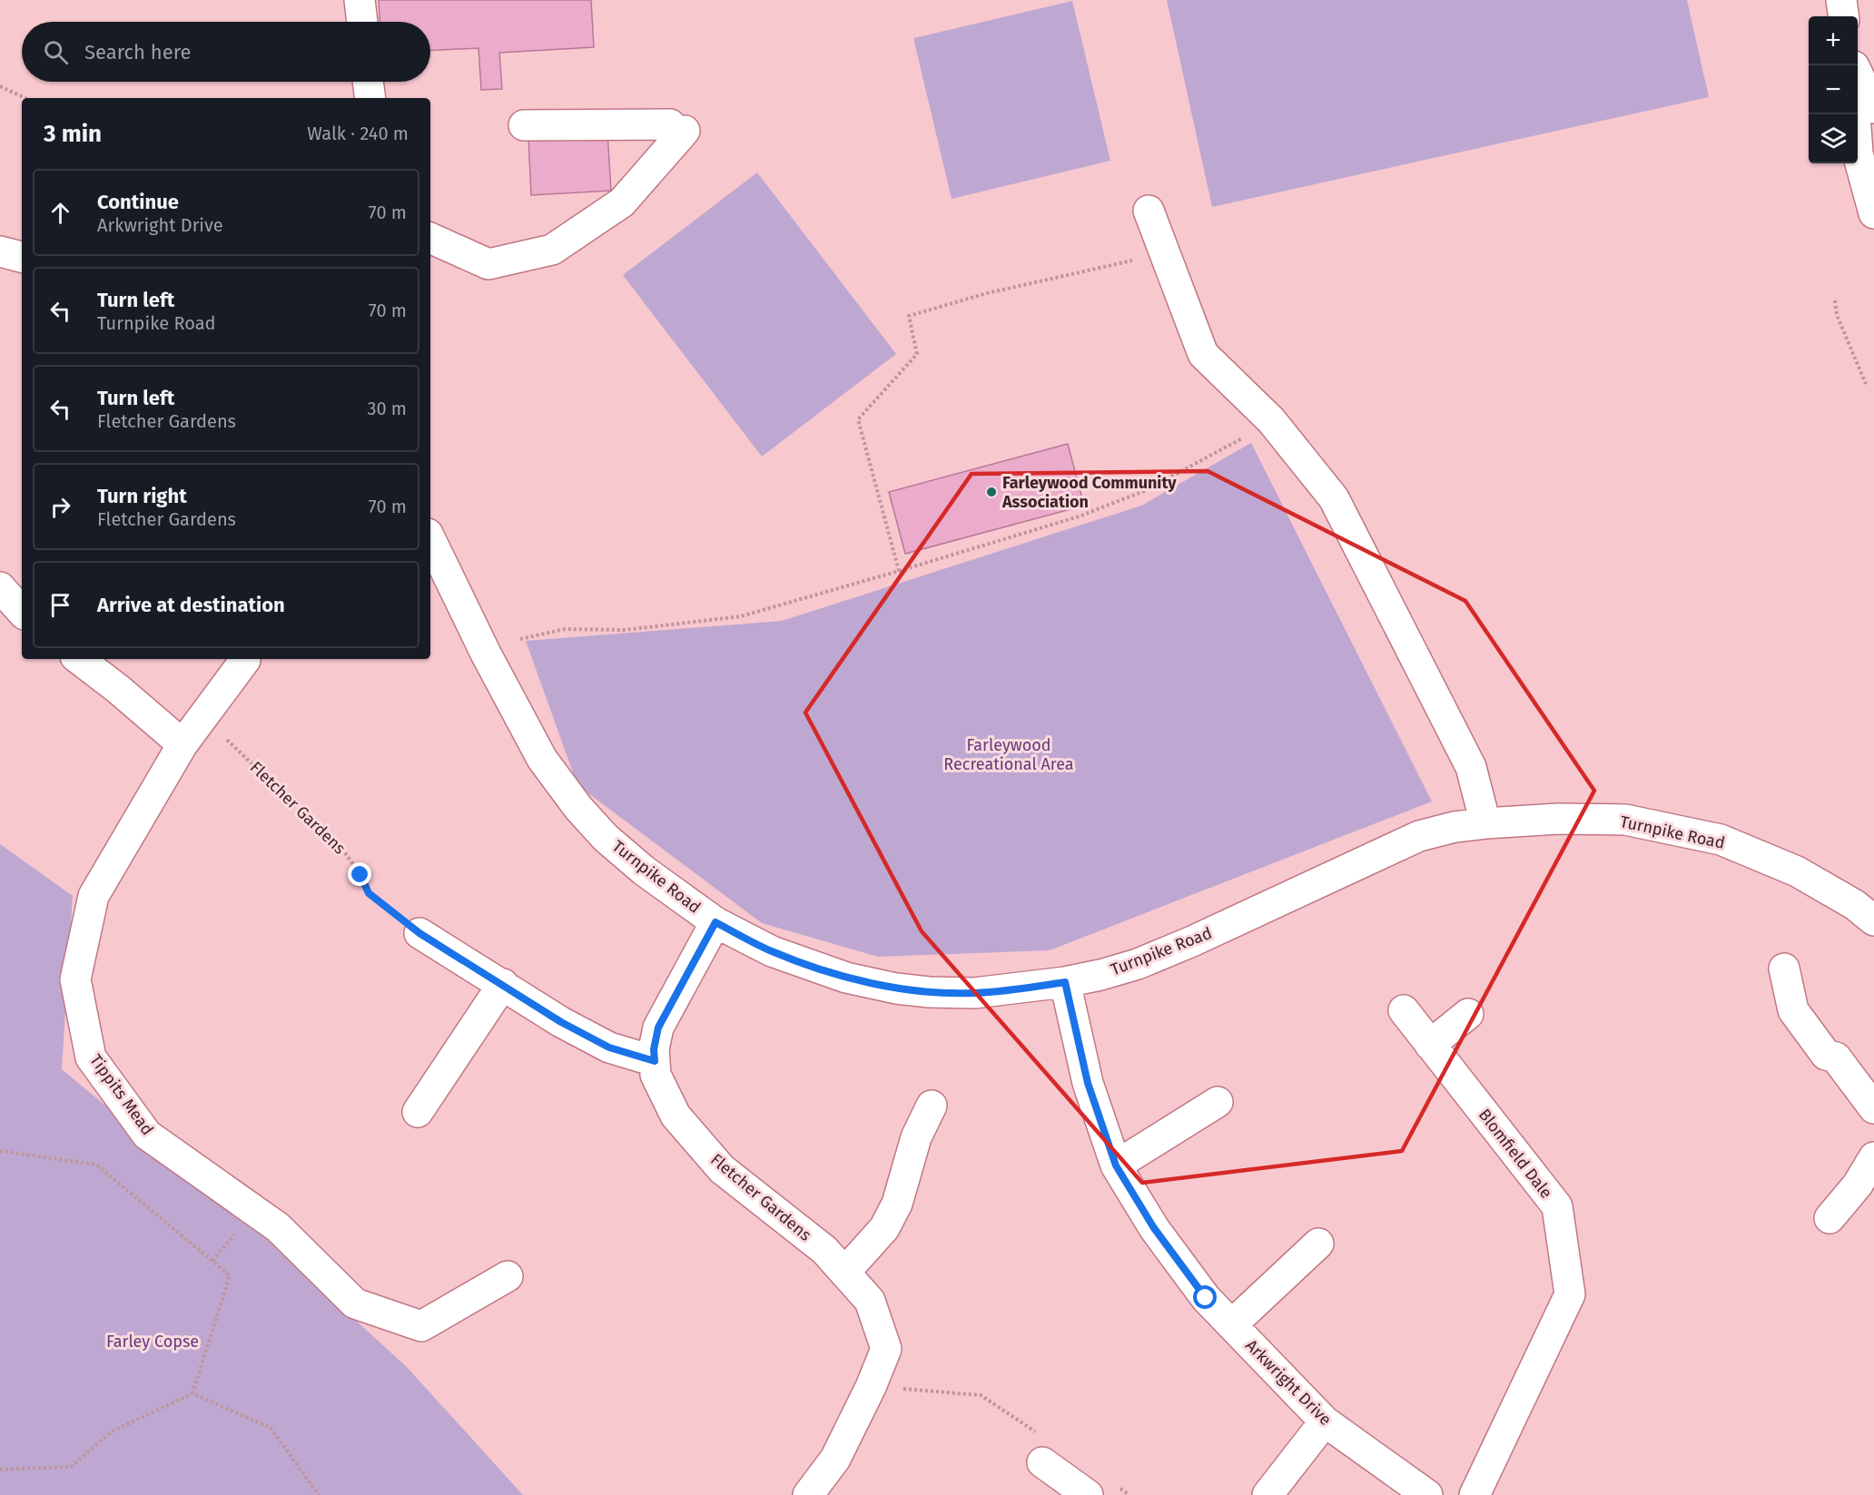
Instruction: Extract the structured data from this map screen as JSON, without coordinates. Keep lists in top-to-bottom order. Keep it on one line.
{"streets":{"street":["Fletcher Gardens","Turnpike Road","Tippits Mead","Blomfield Dale","Arkwright Drive"]},"crossings":[["Fletcher Gardens","Turnpike Road"],["Fletcher Gardens","Tippits Mead"],["Turnpike Road","Arkwright Drive"]],"parks":["Farleywood Recreational Area","Farley Copse"],"places":["Farleywood Community Association"],"page":{"map_buttons":["+","−"],"search":"Search here","heading":["3 min","Walk · 240 m"],"list":[["Continue","Arkwright Drive","70 m"],["Turn left","Turnpike Road","70 m"],["Turn left","Fletcher Gardens","30 m"],["Turn right","Fletcher Gardens","70 m"],"Arrive at destination"]}}
